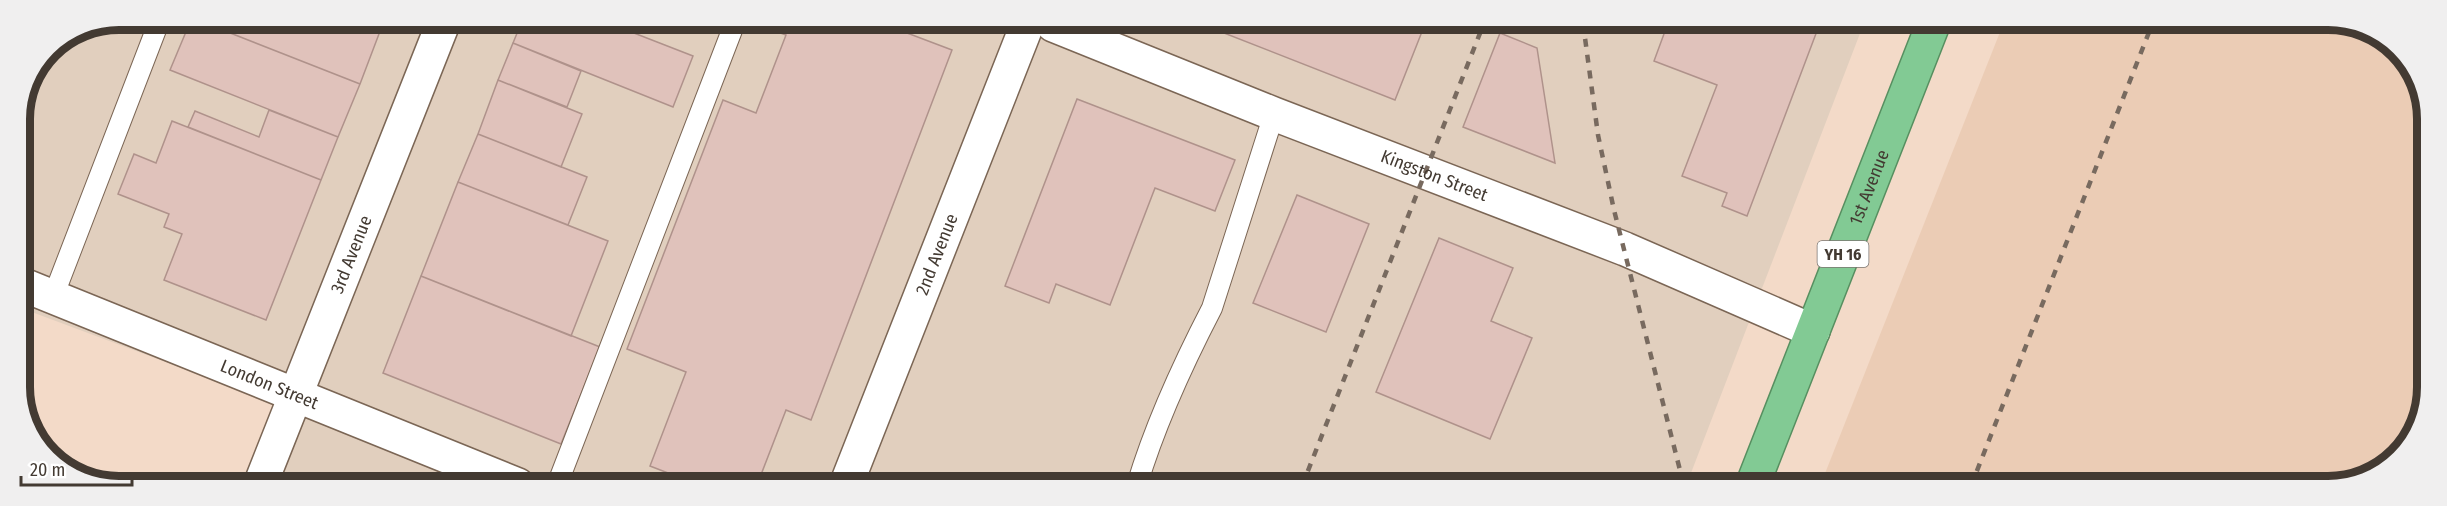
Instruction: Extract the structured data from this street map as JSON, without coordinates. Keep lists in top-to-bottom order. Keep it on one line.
{"streets":{"highway":["1st Avenue","YH 16"],"street":["Kingston Street","3rd Avenue","2nd Avenue","London Street"]},"crossings":[["Kingston Street","1st Avenue"],["3rd Avenue","London Street"]],"scale_bar":"20 m"}
